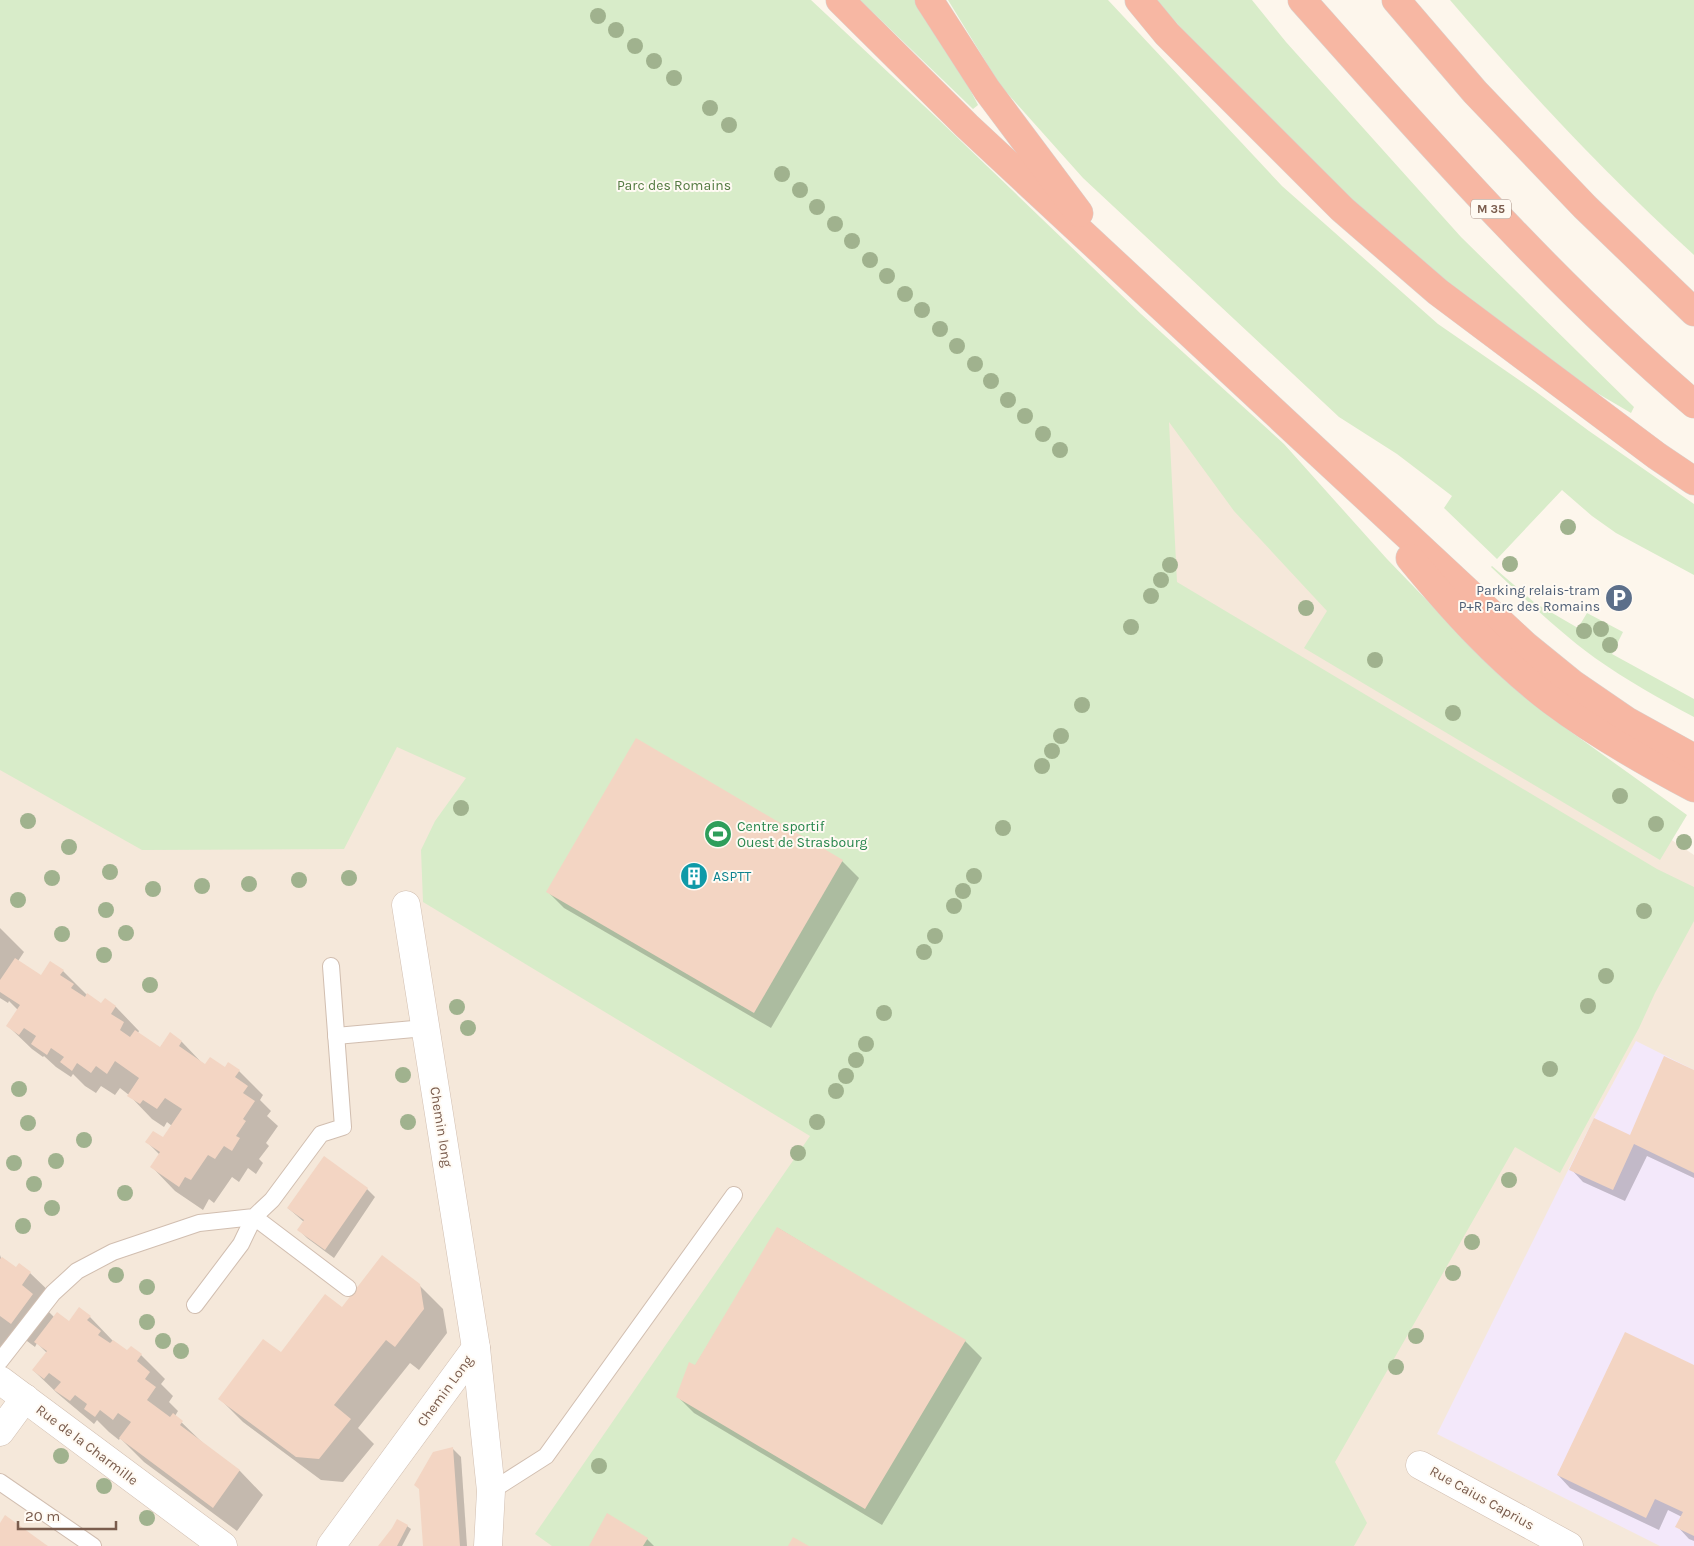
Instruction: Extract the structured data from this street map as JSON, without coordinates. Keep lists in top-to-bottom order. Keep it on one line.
{"streets":{"highway":["M 35"],"street":["Chemin long","Chemin Long","Rue de la Charmille","Rue Caius Caprius"]},"crossings":[["Chemin long","Chemin Long"]],"parks":["Parc des Romains"],"places":{"parking":["Parking relais-tram P+R Parc des Romains"],"sports":["Centre sportif Ouest de Strasbourg"],"building":["ASPTT"]},"scale_bar":"20 m"}
